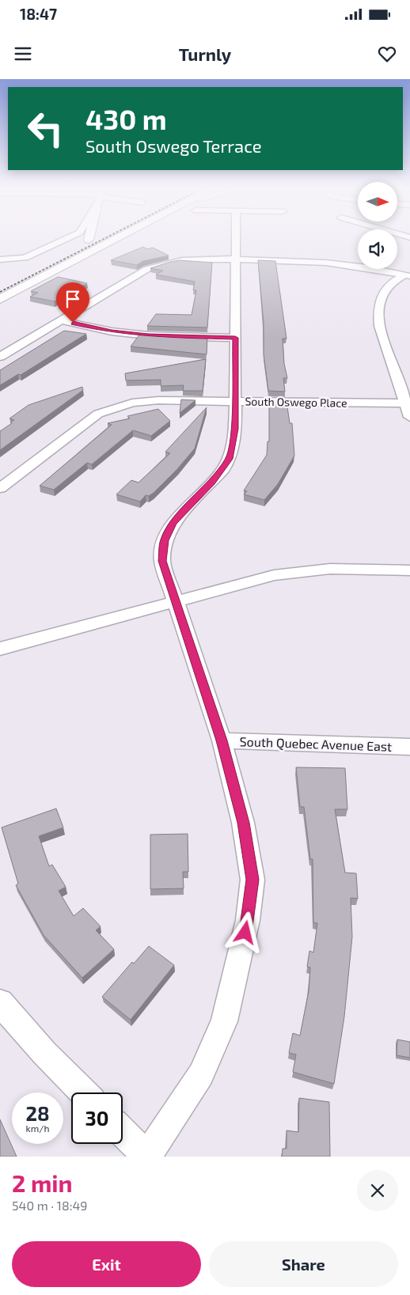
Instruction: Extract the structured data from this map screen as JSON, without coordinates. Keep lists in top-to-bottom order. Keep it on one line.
{"streets":{"street":["South Oswego Place","South Quebec Avenue East"]},"north":"right","page":{"status":"18:47","header":"Turnly","turn":["430 m","South Oswego Terrace"],"speed":"28 km/h","limit":"30","heading":["2 min","540 m · 18:49"],"buttons":["Exit","Share"]}}
